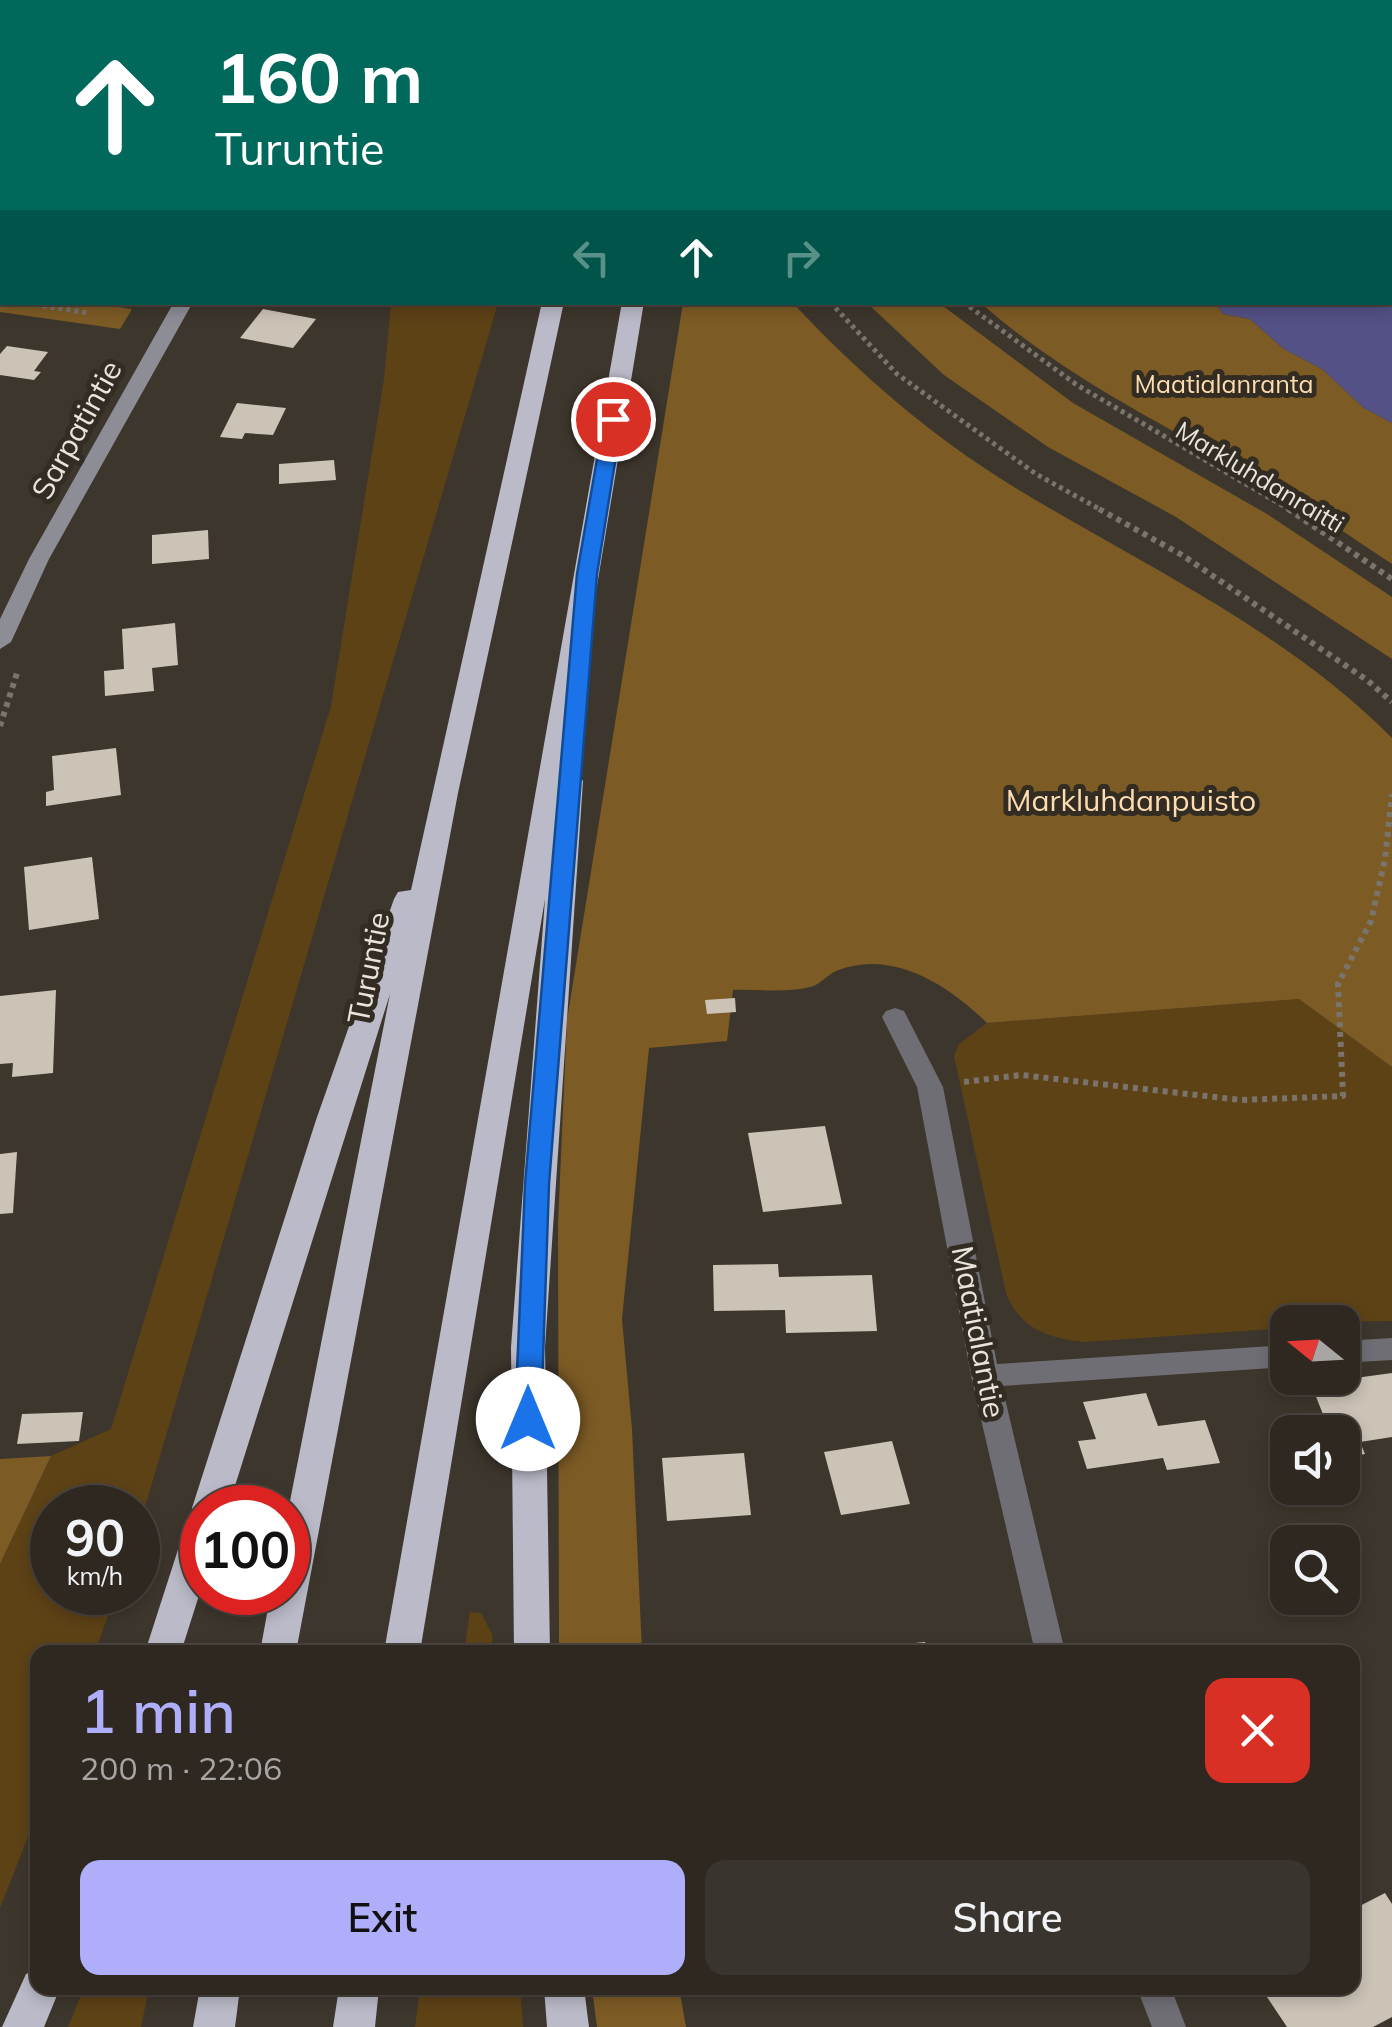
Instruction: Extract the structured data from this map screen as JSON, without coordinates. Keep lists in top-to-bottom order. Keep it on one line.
{"streets":{"highway":["Turuntie"],"main road":["Sarpatintie"],"street":["Maatialantie"],"path":["Markluhdanraitti"]},"parks":["Maatialanranta","Markluhdanpuisto"],"north":"left","page":{"turn":["160 m","Turuntie"],"speed":"90 km/h","limit":"100","heading":["1 min","200 m · 22:06"],"buttons":["Exit","Share"]}}
